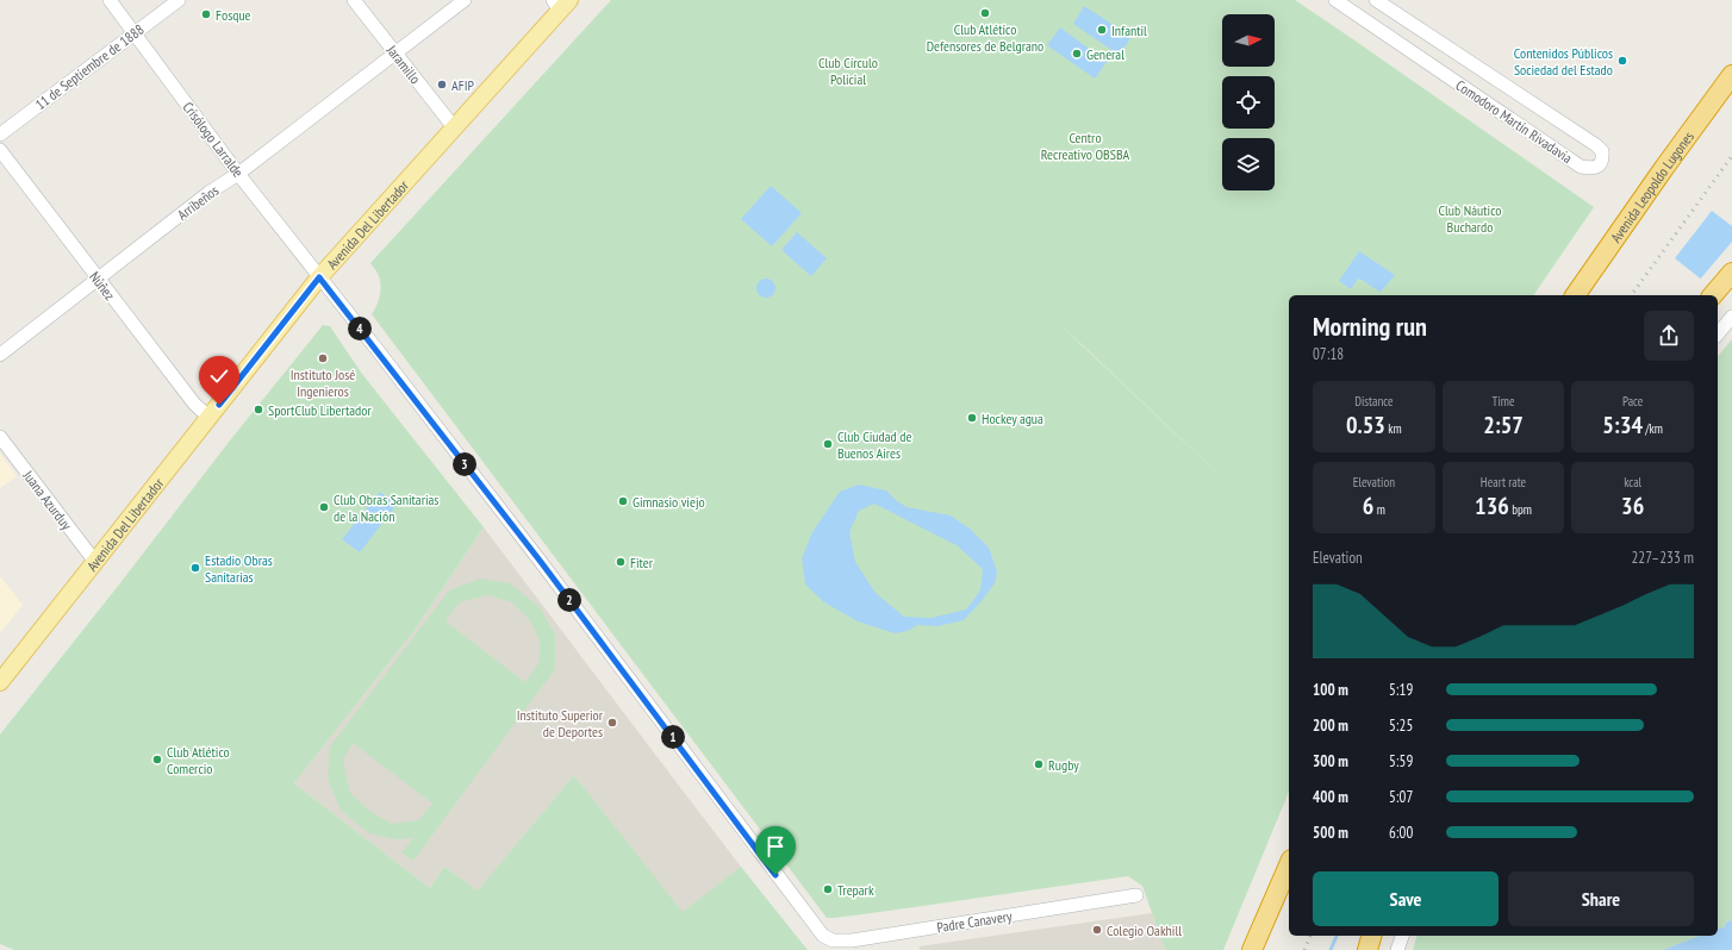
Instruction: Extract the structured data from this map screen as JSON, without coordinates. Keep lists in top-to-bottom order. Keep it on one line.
{"streets":{"highway":["Avenida Leopoldo Lugones"],"main road":["Avenida Del Libertador"],"street":["Jaramillo","11 de Septiembre de 1888","Comodoro Martín Rivadavia","Crisólogo Larralde","Arribeños","Núñez","Juana Azurduy","Padre Canavery"]},"crossings":[["Jaramillo","Arribeños"],["Jaramillo","Avenida Del Libertador"],["11 de Septiembre de 1888","Crisólogo Larralde"],["Crisólogo Larralde","Arribeños"],["Crisólogo Larralde","Avenida Del Libertador"],["Crisólogo Larralde","Padre Canavery"],["Arribeños","Núñez"],["Avenida Del Libertador","Núñez"],["Avenida Del Libertador","Juana Azurduy"]],"parks":["Club Círculo Policial","Centro Recreativo OBSBA","Club Náutico Buchardo"],"places":["Club Atlético Defensores de Belgrano","Fosque","Infantil","General","Contenidos Públicos Sociedad del Estado","AFIP","Instituto José Ingenieros","SportClub Libertador","Hockey agua","Club Ciudad de Buenos Aires","Gimnasio viejo","Club Obras Sanitarias de la Nación","Fiter","Estadio Obras Sanitarias","Instituto Superior de Deportes","Club Atlético Comercio","Rugby","Trepark","Colegio Oakhill"],"north":"right","page":{"heading":["Morning run","07:18"],"pins":["4","3","2","1"],"stats":[["Distance","0.53 km"],["Time","2:57"],["Pace","5:34 /km"],["Elevation","6 m"],["Heart rate","136 bpm"],["kcal","36"]],"chart":["Elevation","227–233 m"],"list":[{"name":"100 m","note":"5:19"},{"name":"200 m","note":"5:25"},{"name":"300 m","note":"5:59"},{"name":"400 m","note":"5:07"},{"name":"500 m","note":"6:00"}],"buttons":["Save","Share"]}}
